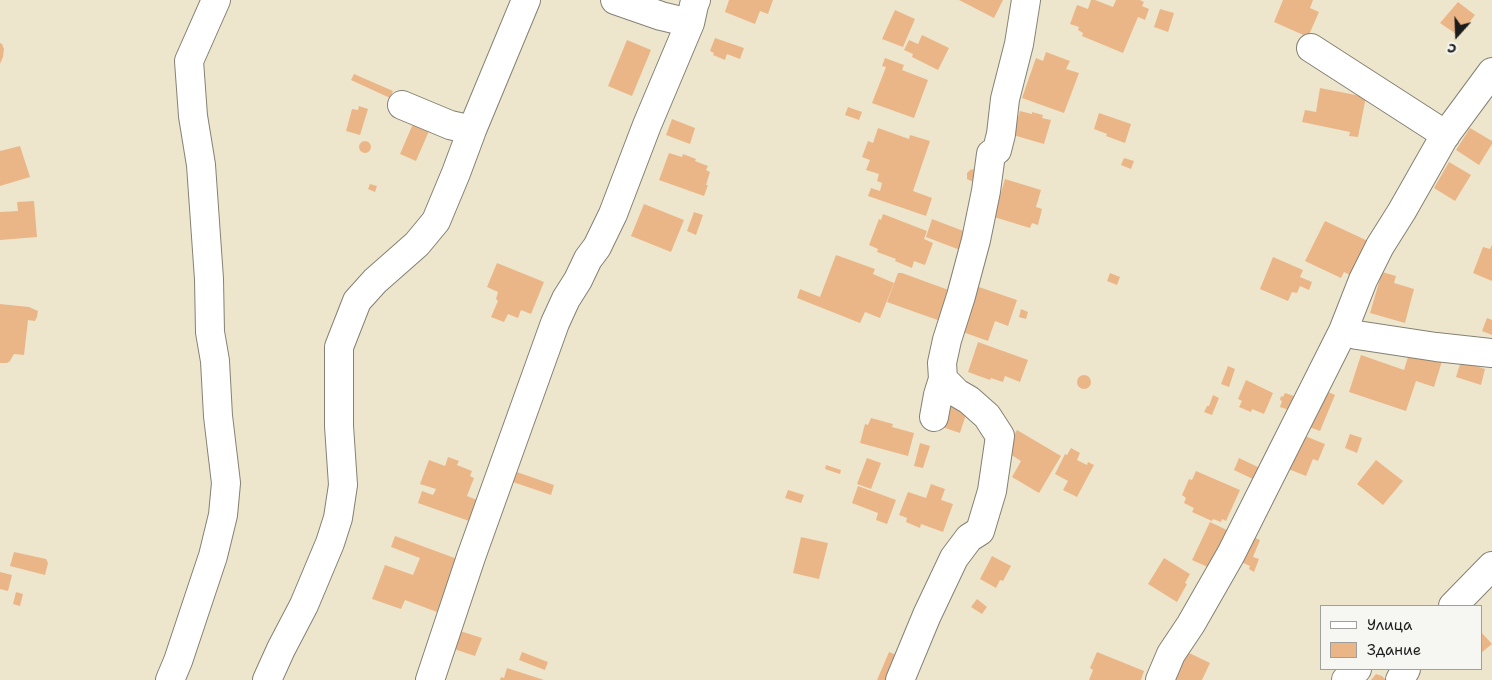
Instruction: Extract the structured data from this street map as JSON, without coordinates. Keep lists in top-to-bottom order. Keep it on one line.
{"legend":["Улица","Здание"],"north":"bottom"}
